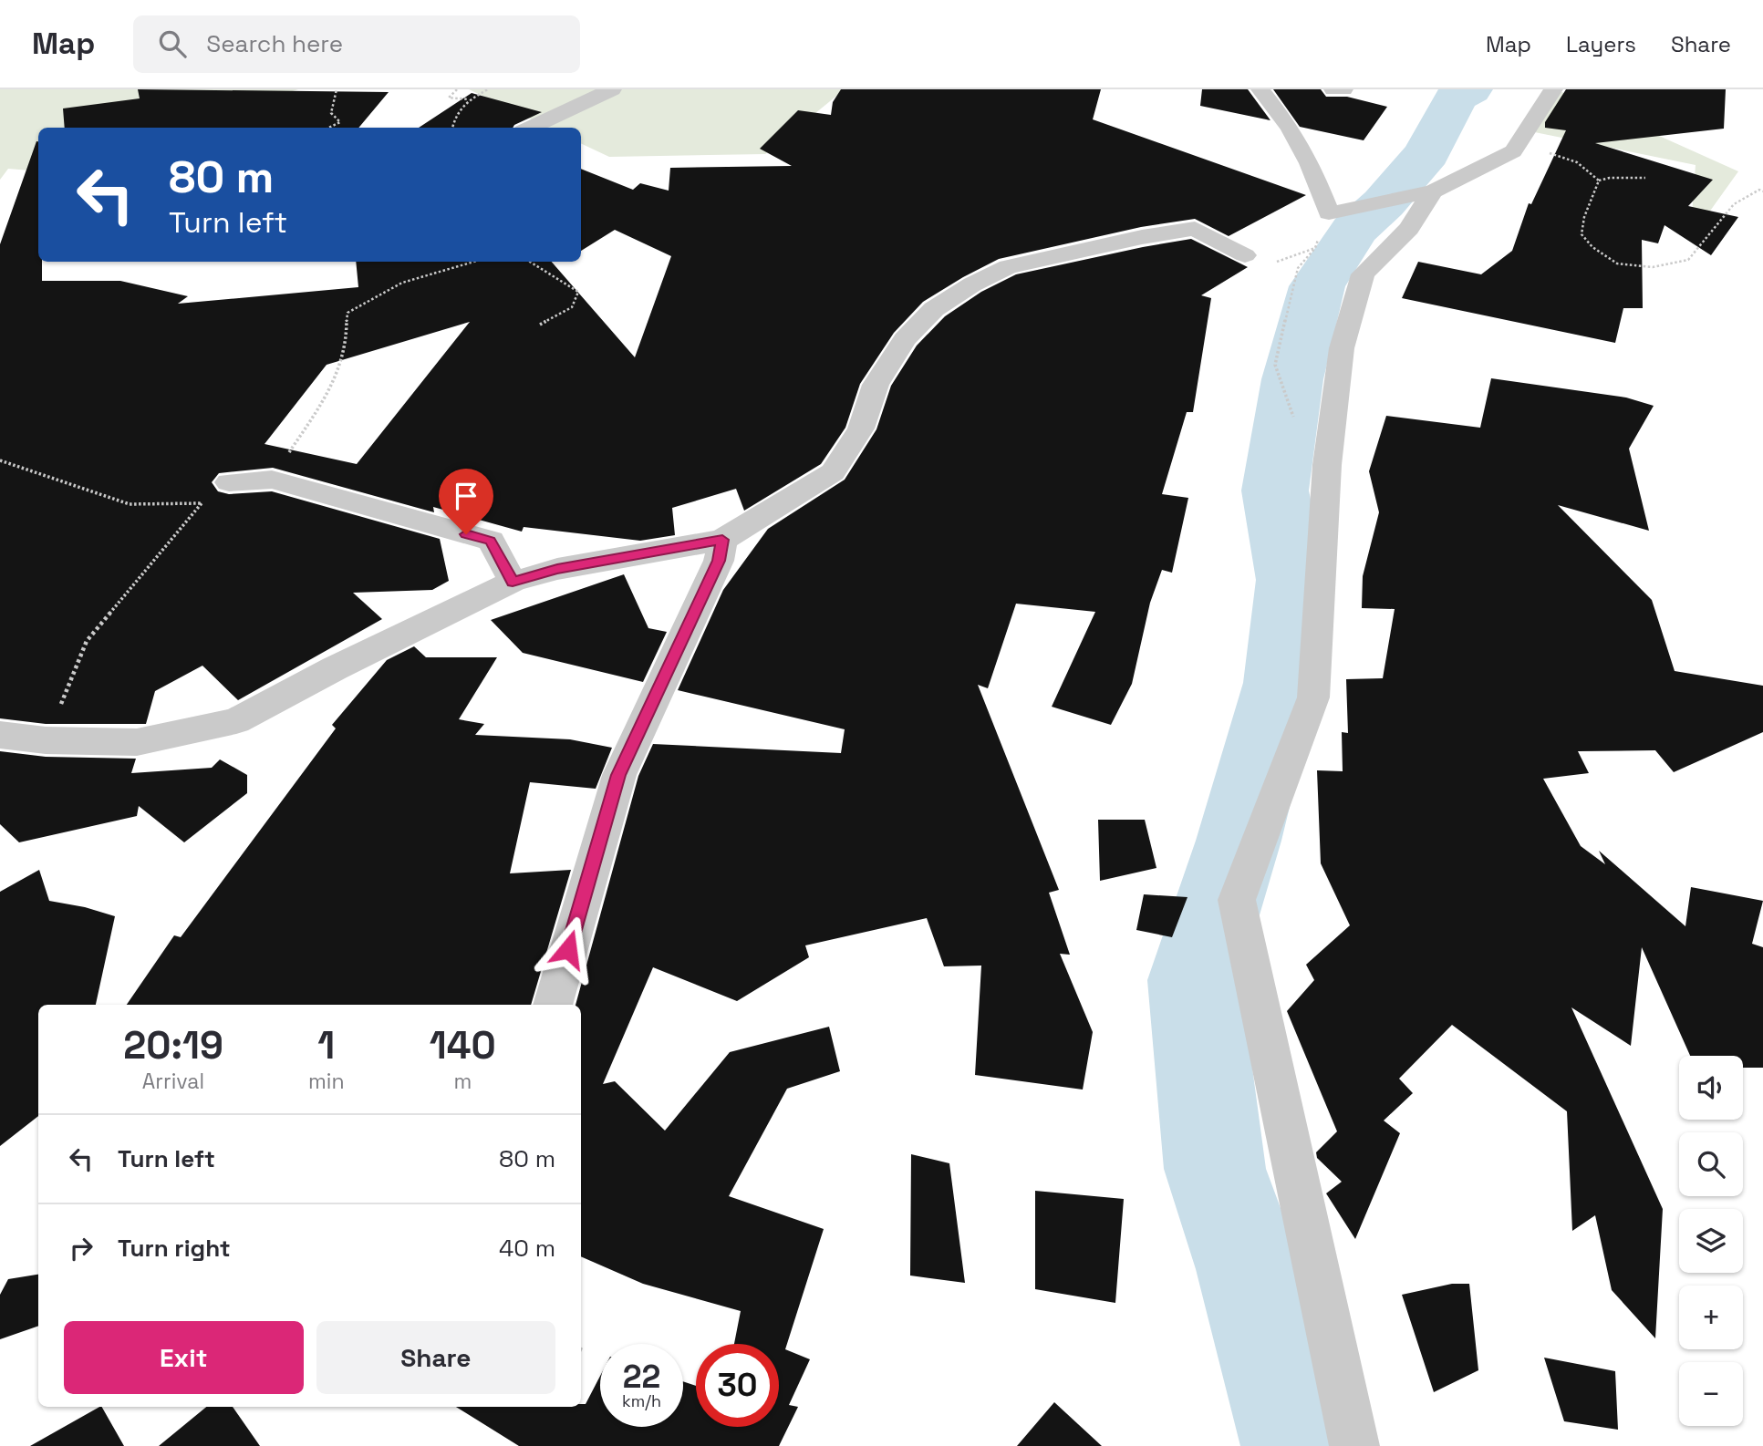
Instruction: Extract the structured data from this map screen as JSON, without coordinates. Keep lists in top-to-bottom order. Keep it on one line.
{"page":{"header":"Map","search":"Search here","nav":["Map","Layers","Share"],"turn":["80 m","Turn left"],"eta":["20:19","Arrival","1","min","140","m"],"map_buttons":["+","−"],"list":[{"name":"Turn left","value":"80 m"},{"name":"Turn right","value":"40 m"}],"buttons":["Exit","Share"],"speed":"22 km/h","limit":"30"}}
